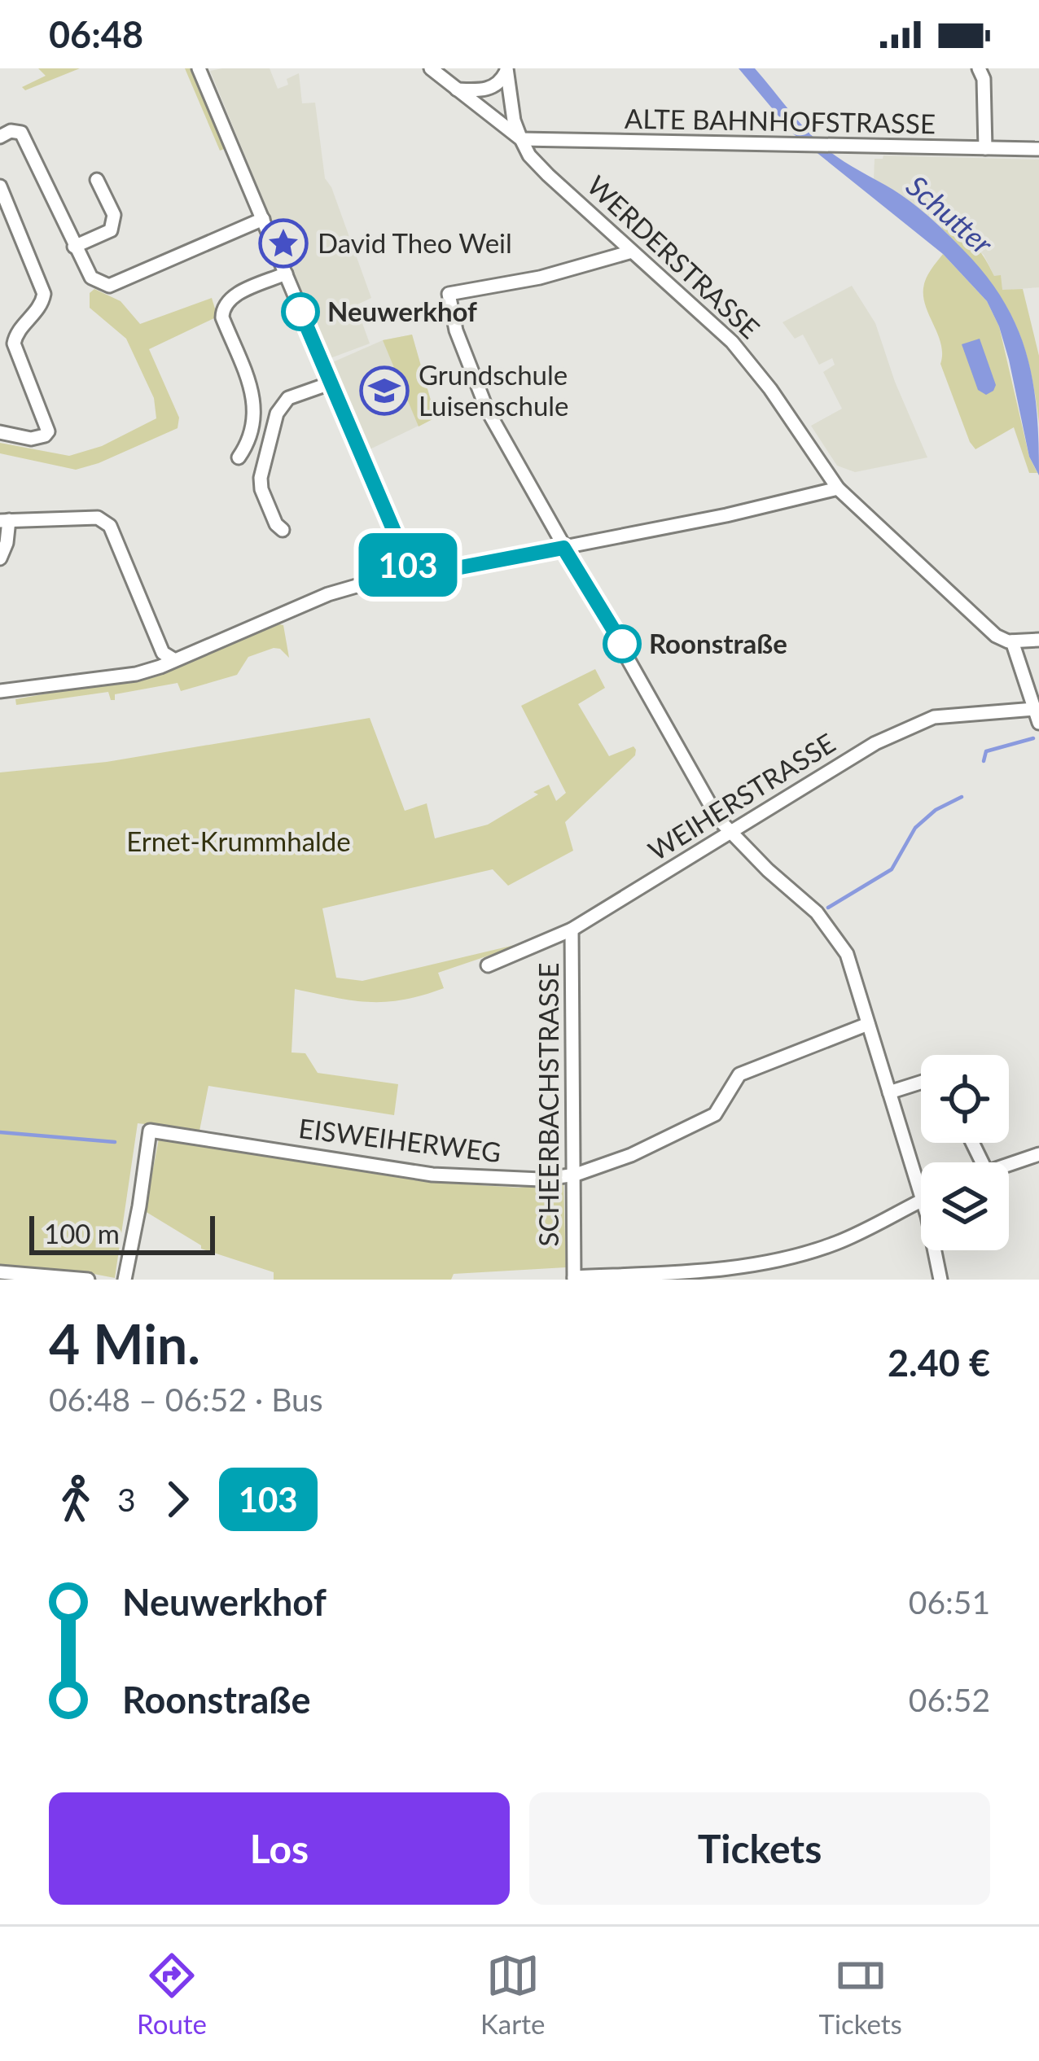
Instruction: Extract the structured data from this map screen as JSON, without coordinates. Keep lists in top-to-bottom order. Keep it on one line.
{"streets":{"street":["ALTE BAHNHOFSTRASSE","WERDERSTRASSE","WEIHERSTRASSE","SCHEERBACHSTRASSE","EISWEIHERWEG"]},"crossings":[["ALTE BAHNHOFSTRASSE","WERDERSTRASSE"],["WEIHERSTRASSE","SCHEERBACHSTRASSE"],["SCHEERBACHSTRASSE","EISWEIHERWEG"]],"water":["Schutter"],"parks":["Ernet-Krummhalde"],"places":{"place":["David Theo Weil"],"other":["Neuwerkhof","Roonstraße"],"school or university":["Grundschule Luisenschule"]},"lines":["bus line 103"],"scale_bar":"100 m","page":{"status":"06:48","on_map":"103","scale":"100 m","heading":["4 Min.","06:48 – 06:52 · Bus","2.40 €"],"legs":["3","103"],"list":[{"name":"Neuwerkhof","value":"06:51"},{"name":"Roonstraße","value":"06:52"}],"buttons":["Los","Tickets"],"tabs":["Route","Karte","Tickets"]}}
